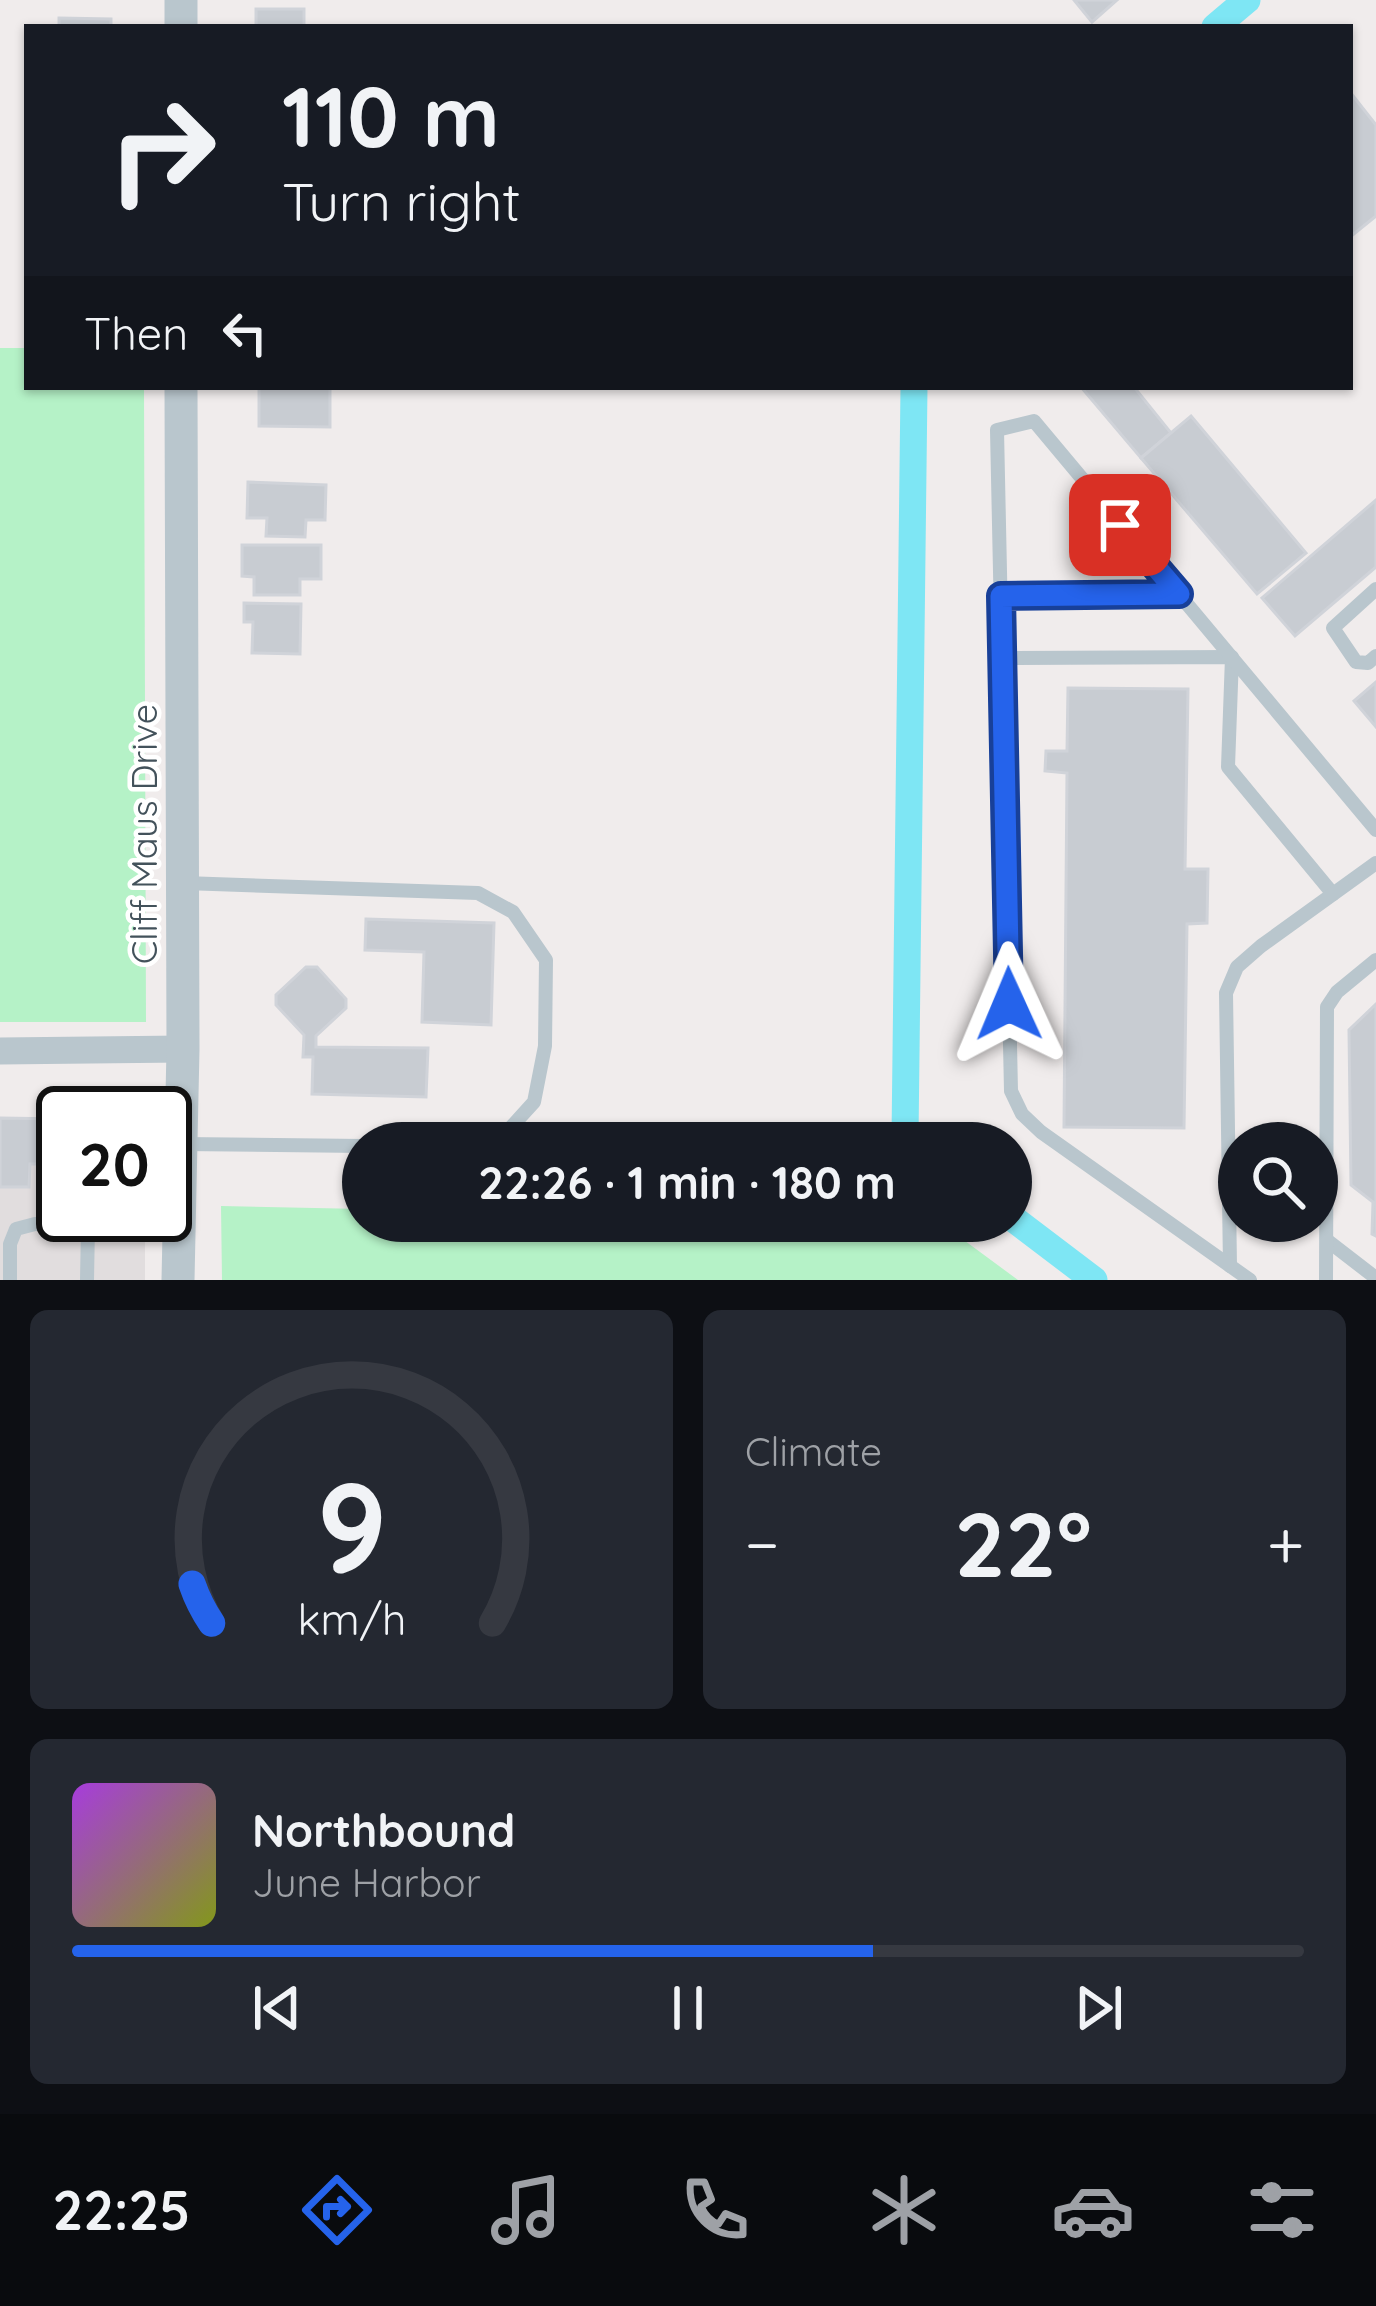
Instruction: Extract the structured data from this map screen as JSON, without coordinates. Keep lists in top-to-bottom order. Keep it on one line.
{"streets":{"street":["Cliff Maus Drive"]},"page":{"turn":["110 m","Turn right"],"then":"Then","limit":"20","trip":"22:26 · 1 min · 180 m","tile":"Climate","heat":["−","22°","+"],"song":["Northbound","June Harbor"],"tabs":"22:25","gauge":["9","km/h"]}}
